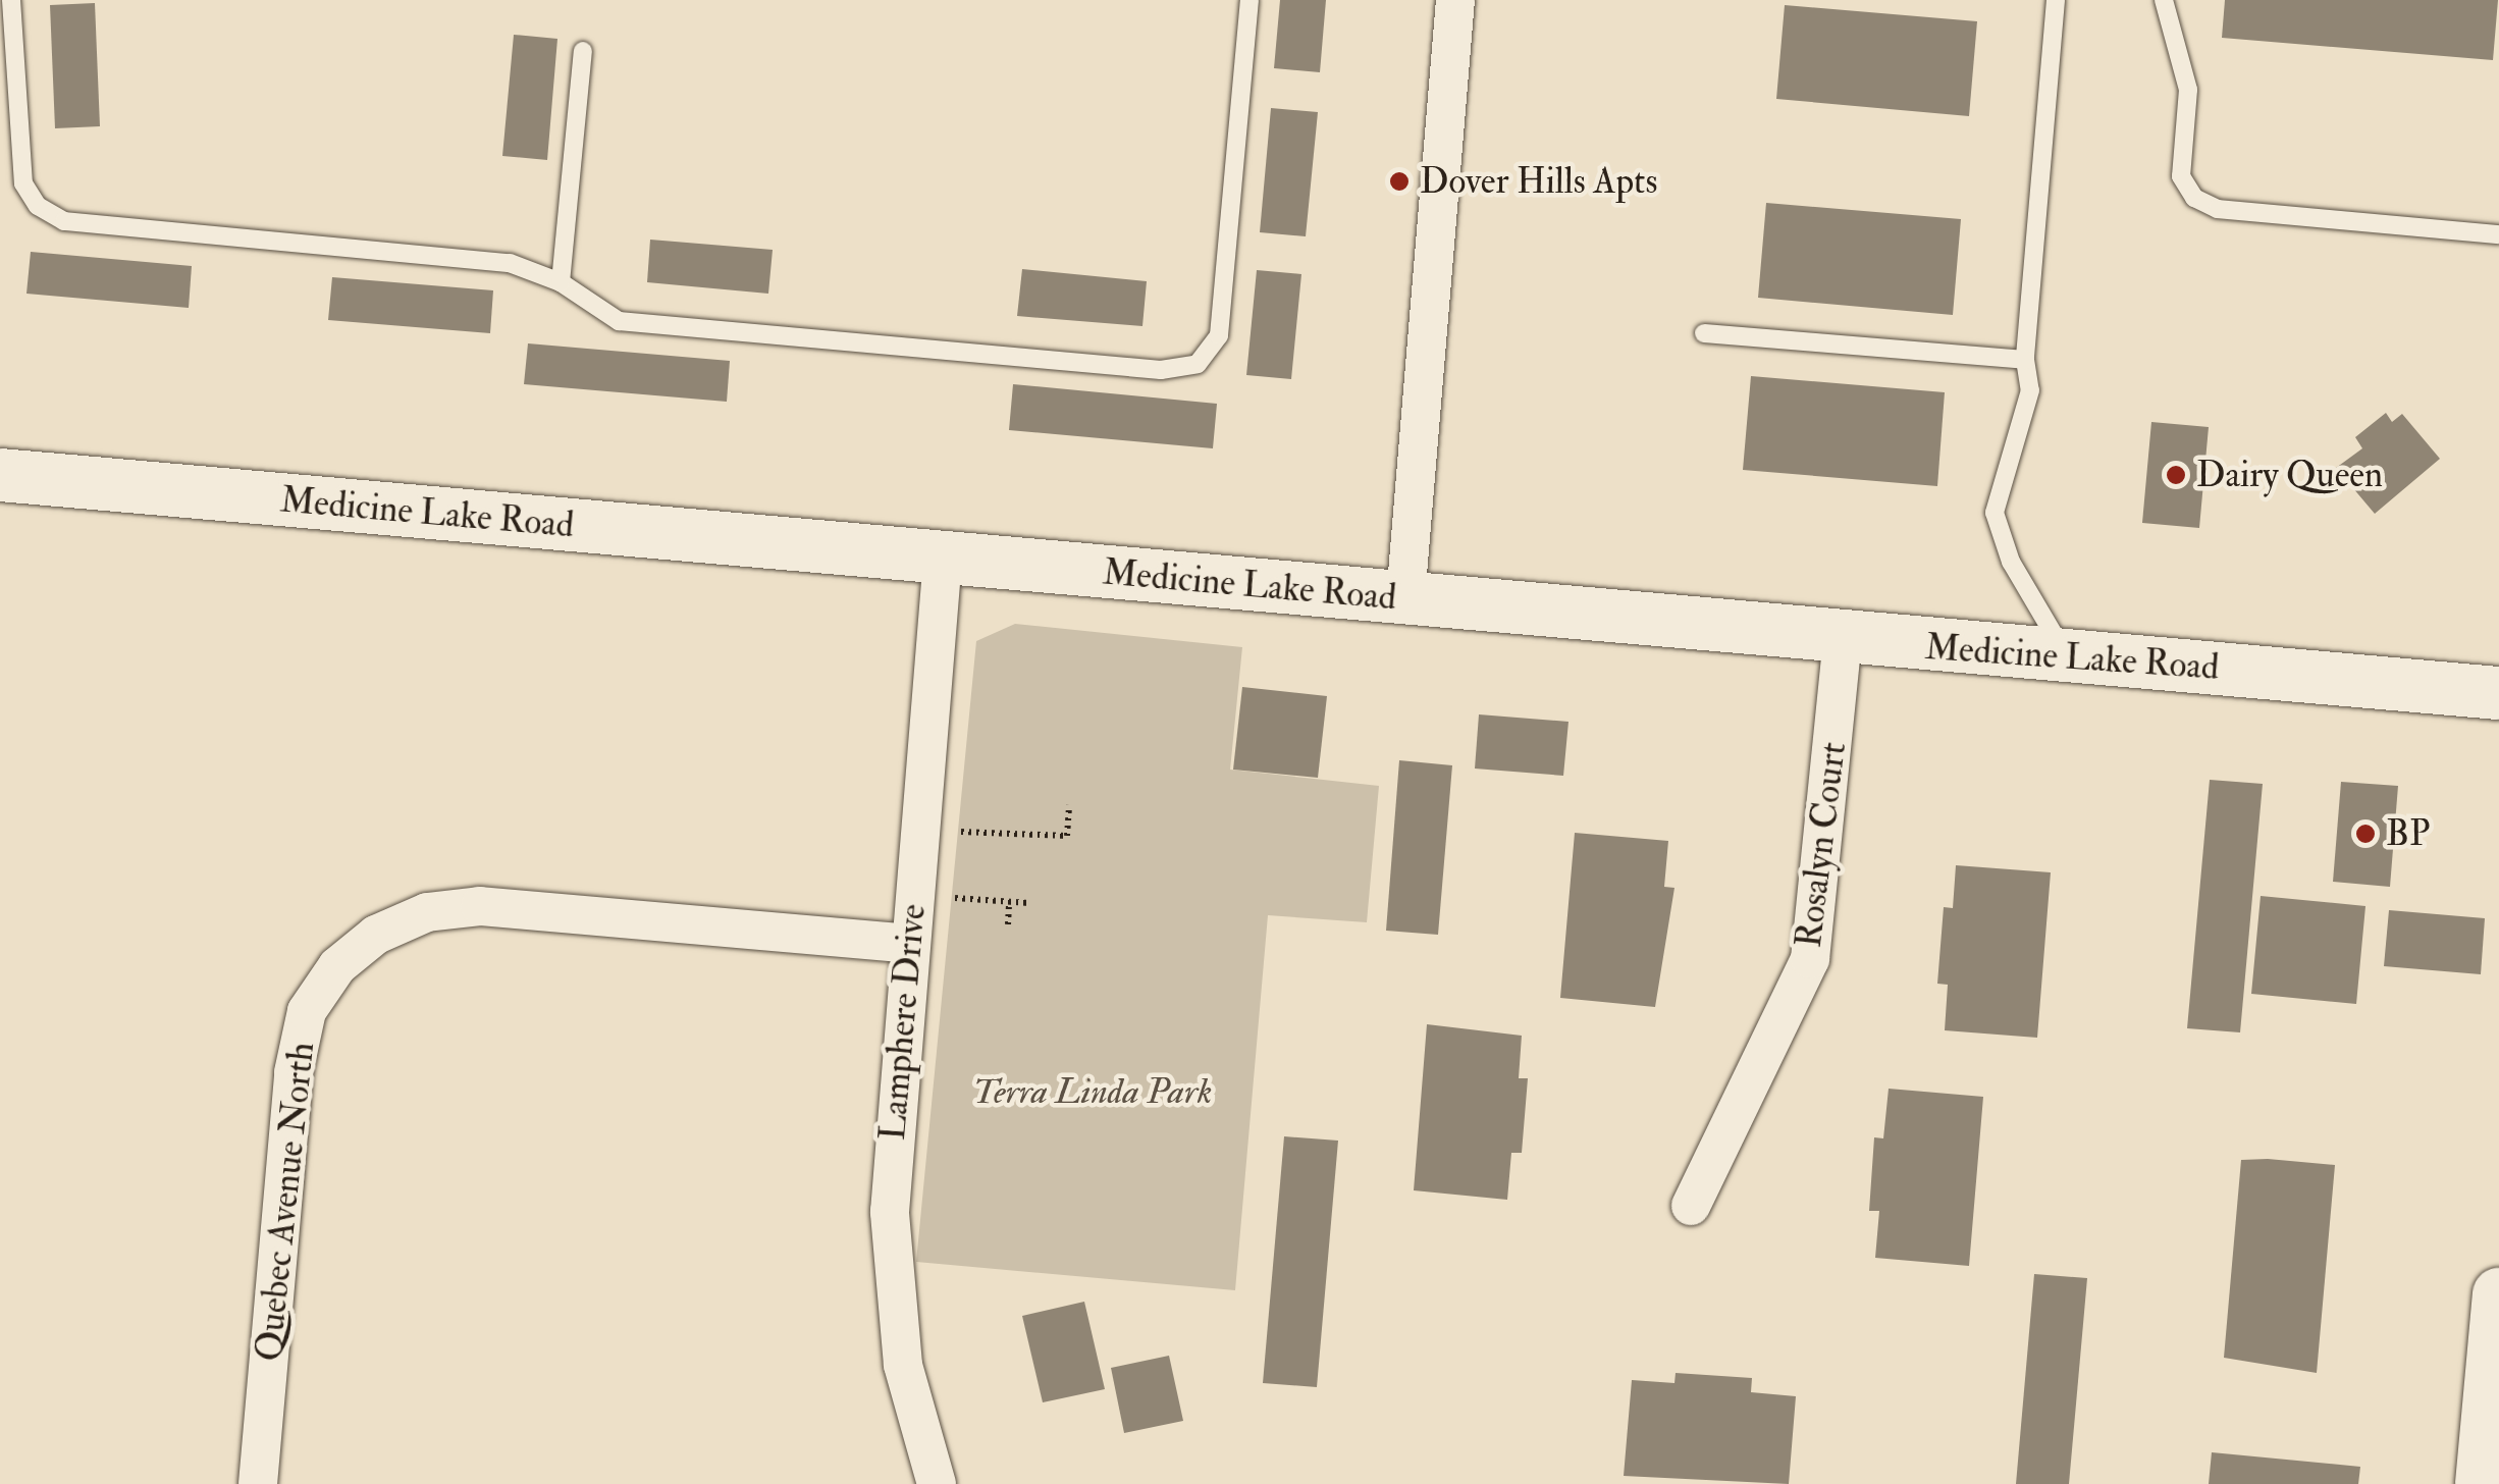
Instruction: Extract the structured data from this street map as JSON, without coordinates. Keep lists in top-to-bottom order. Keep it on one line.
{"streets":{"street":["Medicine Lake Road","Rosalyn Court","Lamphere Drive","Quebec Avenue North"]},"crossings":[["Medicine Lake Road","Rosalyn Court"],["Medicine Lake Road","Lamphere Drive"],["Lamphere Drive","Quebec Avenue North"]],"parks":["Terra Linda Park"],"places":["Dover Hills Apts","Dairy Queen","BP"]}
